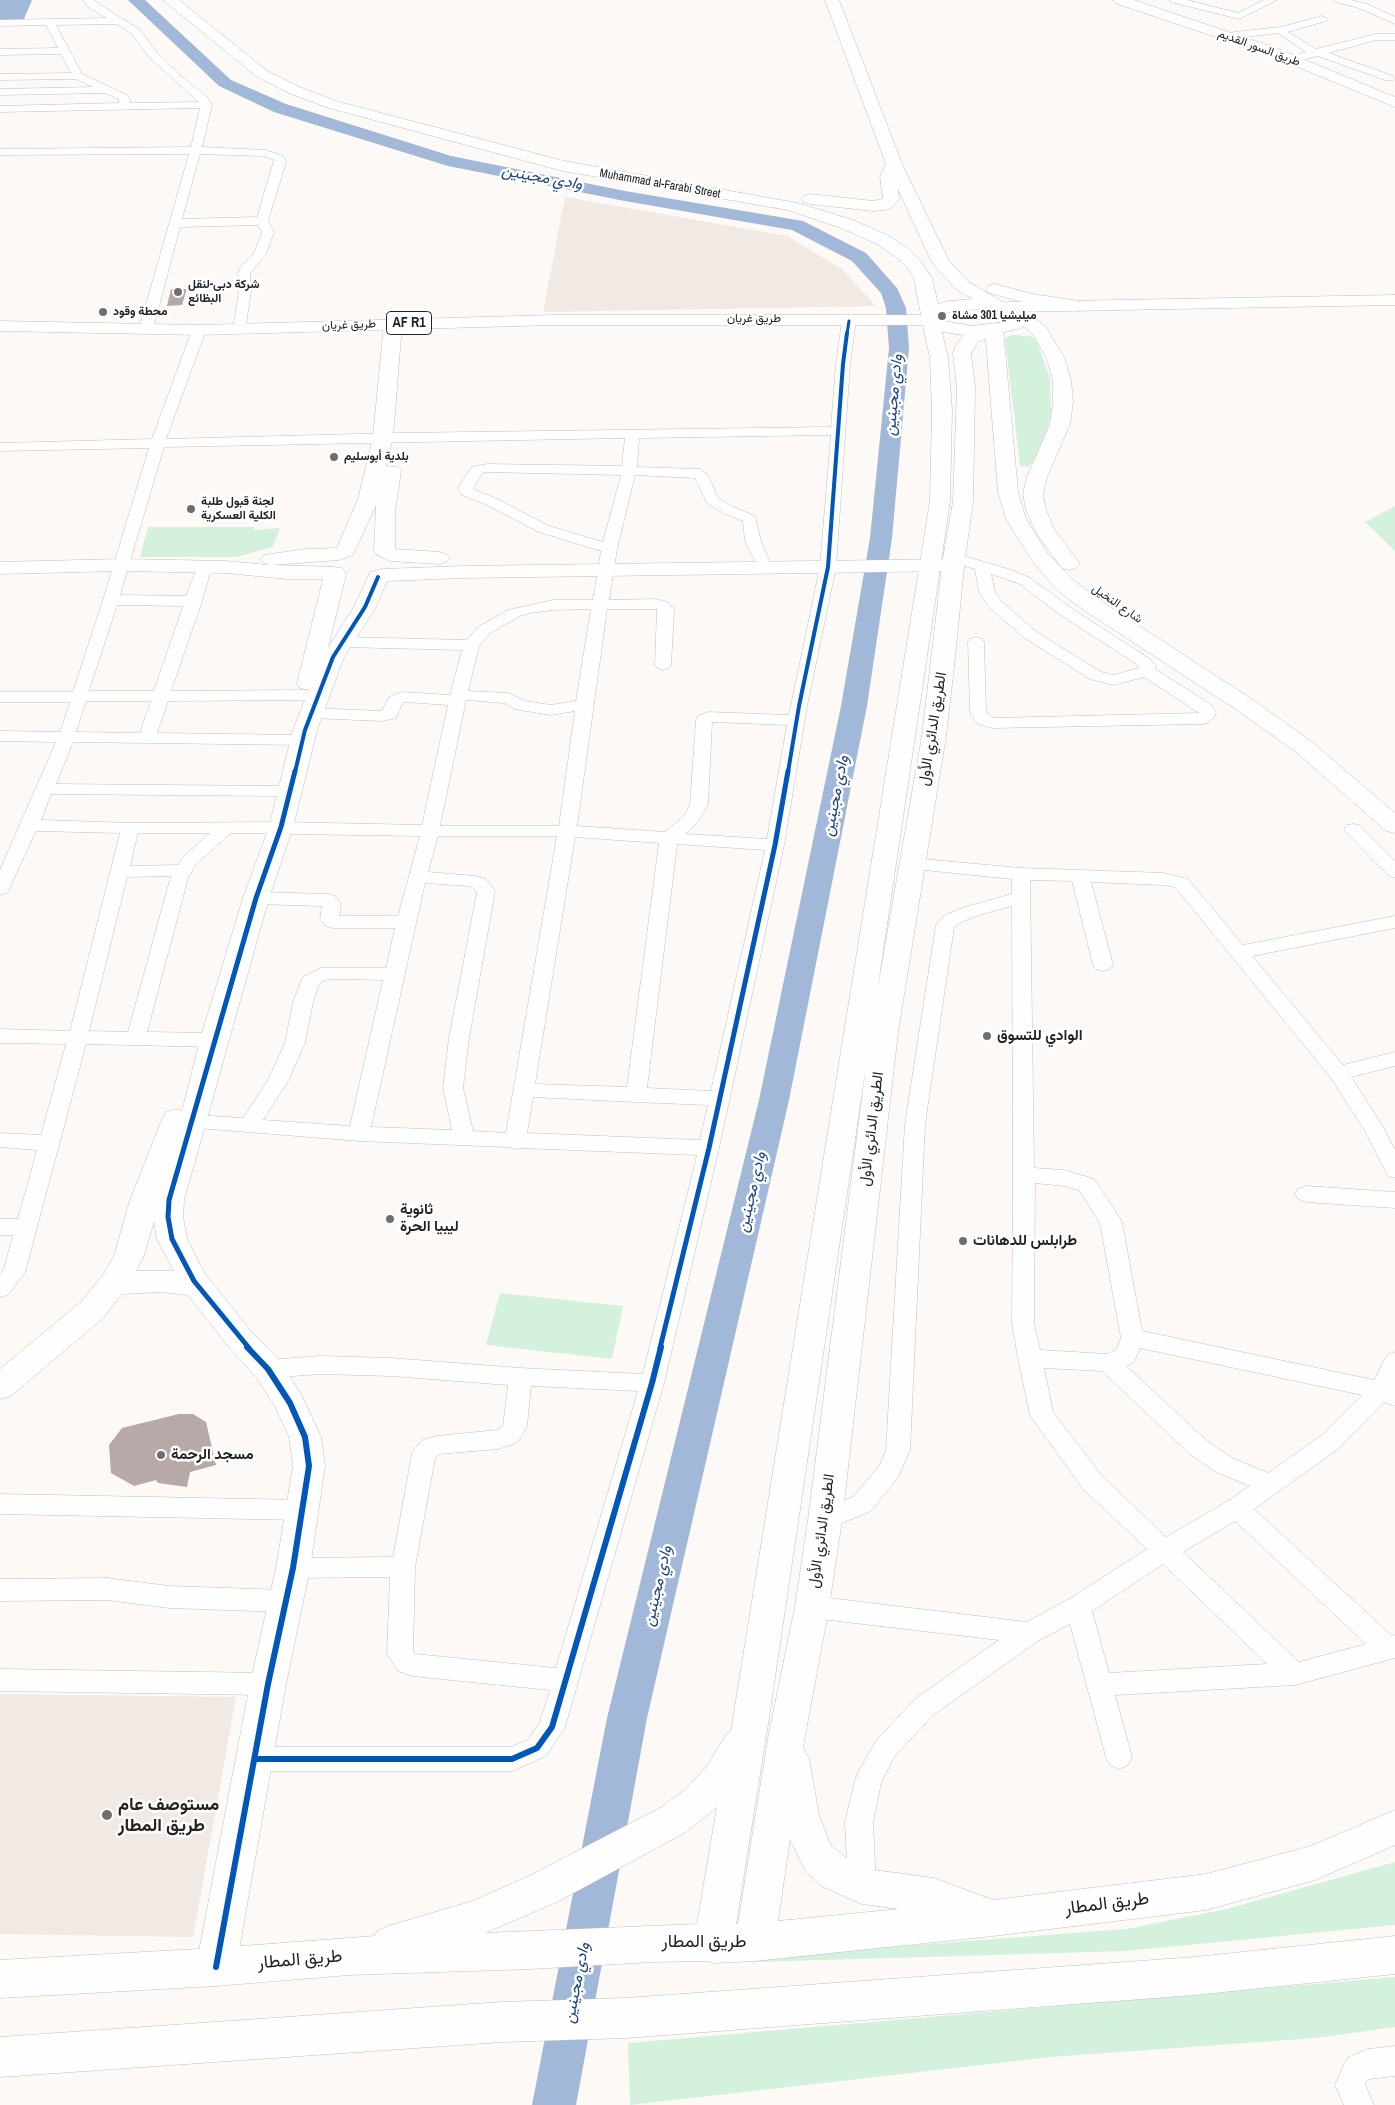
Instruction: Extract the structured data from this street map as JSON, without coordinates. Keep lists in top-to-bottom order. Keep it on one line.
{"streets":{"main road":["طريق السور القديم","Muhammad al-Farabi Street","طريق غريان","AF R1","شارع النخيل","الطريق الدائري الأول","طريق المطار"]},"crossings":[["Muhammad al-Farabi Street","طريق غريان"],["Muhammad al-Farabi Street","الطريق الدائري الأول"],["طريق غريان","الطريق الدائري الأول"],["الطريق الدائري الأول","طريق المطار"]],"water":["وادي مجينين"],"places":["شركة دبي-لنقل البظائع","محطة وقود","ميليشيا 301 مشاة","بلدية أبوسليم","لجنة قبول طلبة الكلية العسكرية","الوادي للتسوق","ثانوية ليبيا الحرة","طرابلس للدهانات","مسجد الرحمة","مستوصف عام طريق المطار"]}
